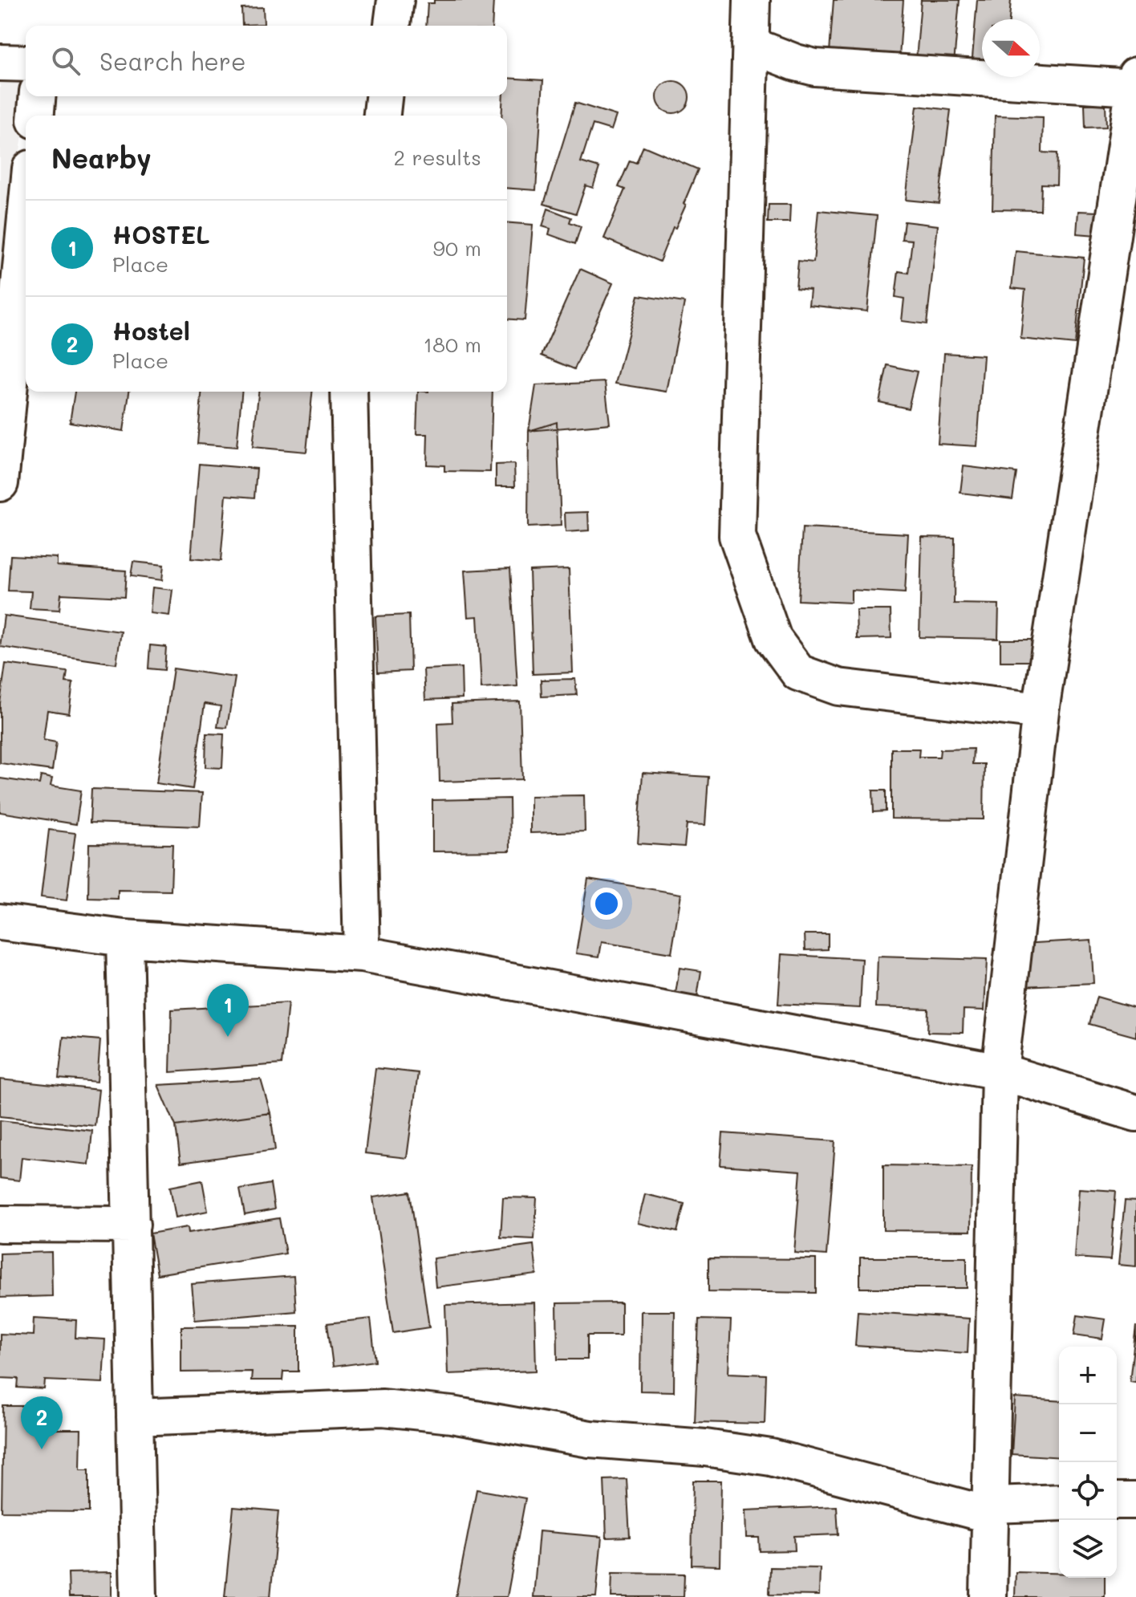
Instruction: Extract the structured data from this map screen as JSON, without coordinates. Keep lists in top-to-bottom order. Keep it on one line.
{"north":"right","page":{"search":"Search here","heading":["Nearby","2 results"],"list":[{"mark":"1","name":"HOSTEL","note":"Place","value":"90 m"},{"mark":"2","name":"Hostel","note":"Place","value":"180 m"}],"pins":["1","2"],"map_buttons":["+","−"]}}
